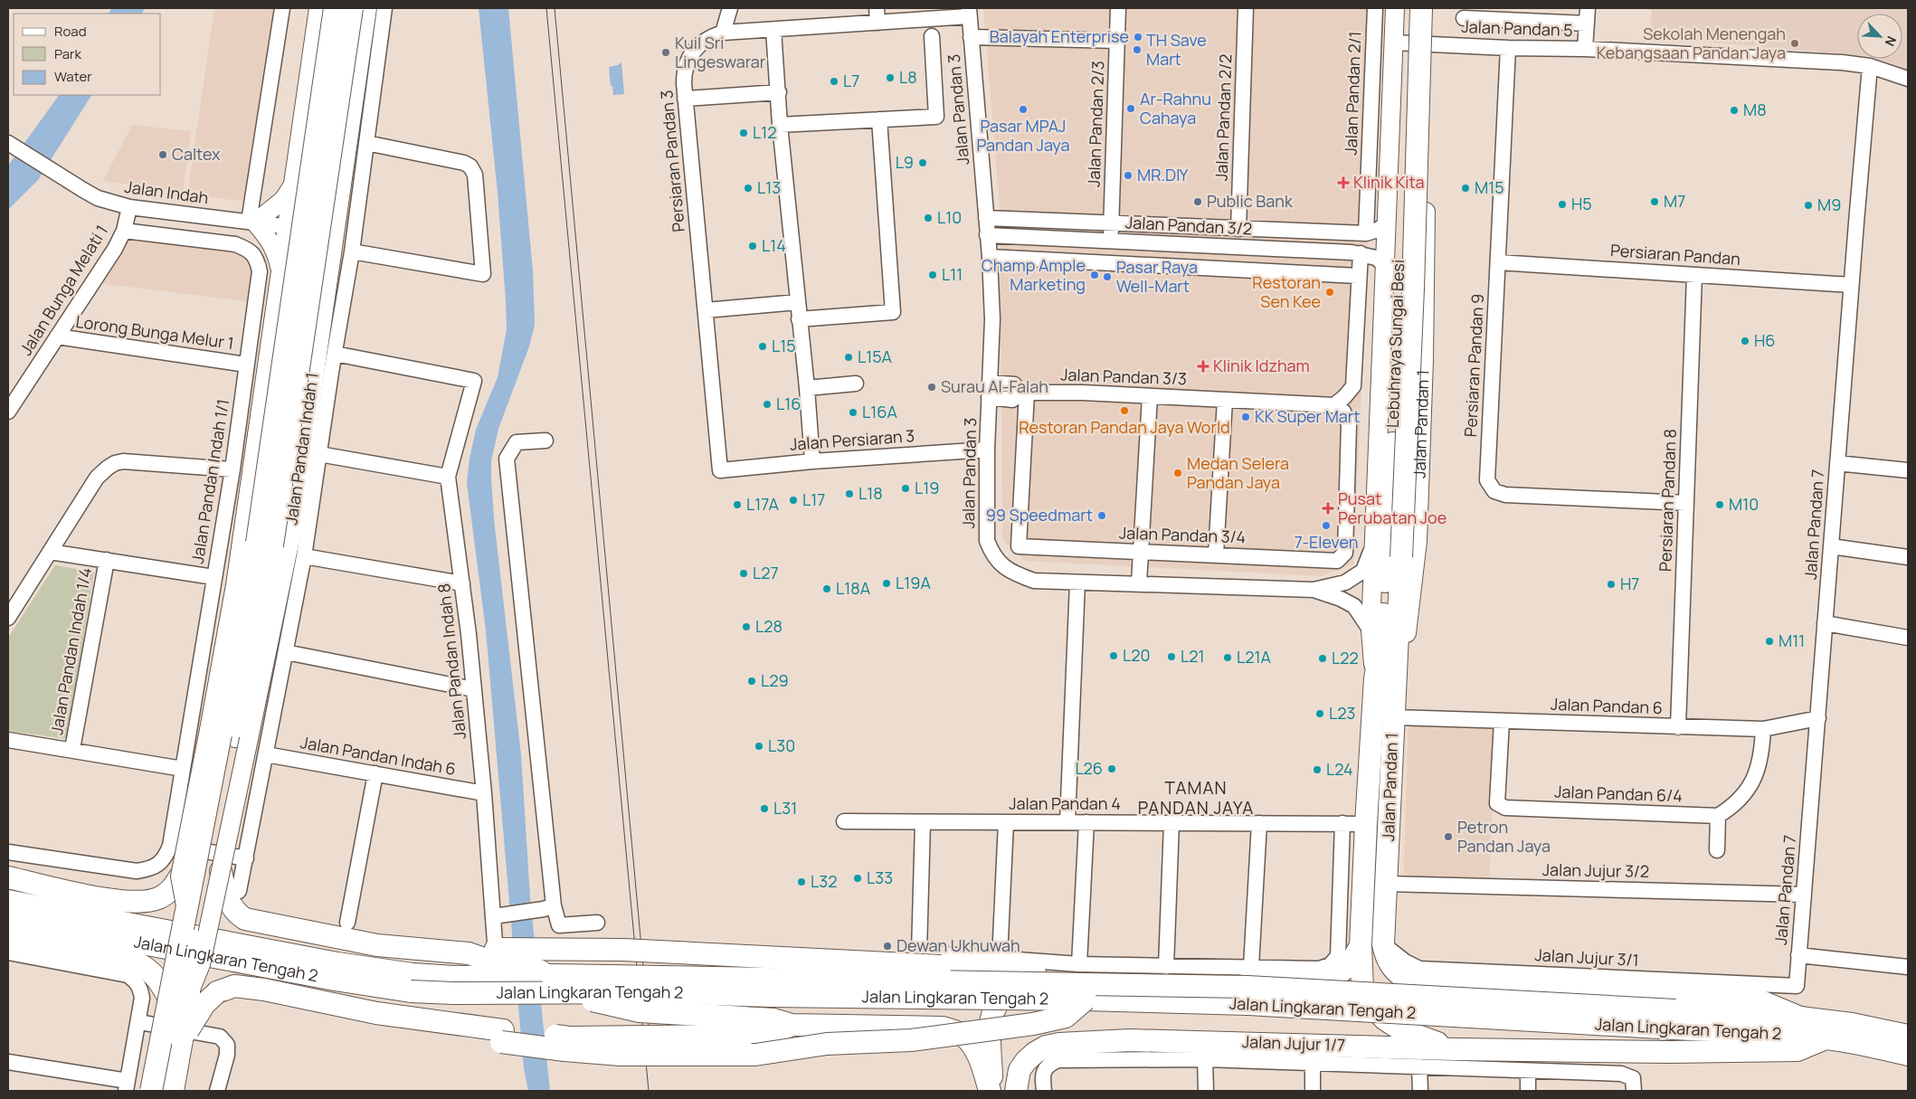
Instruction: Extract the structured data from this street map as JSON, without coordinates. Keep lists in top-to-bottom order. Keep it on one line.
{"streets":{"highway":["Lebuhraya Sungai Besi","Jalan Pandan 1","Jalan Lingkaran Tengah 2"],"street":["Jalan Pandan 5","Jalan Pandan 2/1","Jalan Pandan 3","Jalan Pandan 2/2","Jalan Pandan 2/3","Persiaran Pandan 3","Jalan Indah","Jalan Pandan 3/2","Persiaran Pandan","Jalan Bunga Melati 1","Lorong Bunga Melur 1","Persiaran Pandan 9","Jalan Pandan 3/3","Jalan Persiaran 3","Jalan Pandan Indah 1","Jalan Pandan Indah 1/1","Persiaran Pandan 8","Jalan Pandan 7","Jalan Pandan 3/4","Jalan Pandan Indah 1/4","Jalan Pandan Indah 8","Jalan Pandan 6","Jalan Pandan Indah 6","Jalan Pandan 6/4","Jalan Pandan 4","Jalan Jujur 3/2","Jalan Jujur 3/1","Jalan Jujur 1/7"]},"crossings":[["Jalan Pandan 5","Persiaran Pandan 9"],["Jalan Pandan 5","Jalan Pandan 1"],["Jalan Pandan 5","Jalan Pandan 7"],["Jalan Pandan 3","Persiaran Pandan 3"],["Jalan Pandan 3","Jalan Pandan 3/2"],["Jalan Pandan 3","Jalan Pandan 3/3"],["Jalan Pandan 3","Jalan Pandan 1"],["Jalan Pandan 3","Jalan Persiaran 3"],["Jalan Pandan 2/3","Jalan Pandan 3/2"],["Persiaran Pandan 3","Jalan Persiaran 3"],["Jalan Indah","Jalan Bunga Melati 1"],["Jalan Pandan 3/2","Jalan Pandan 1"],["Persiaran Pandan","Persiaran Pandan 9"],["Persiaran Pandan","Persiaran Pandan 8"],["Persiaran Pandan","Jalan Pandan 7"],["Jalan Bunga Melati 1","Lorong Bunga Melur 1"],["Jalan Bunga Melati 1","Jalan Pandan Indah 1/1"],["Lorong Bunga Melur 1","Jalan Pandan Indah 1/1"],["Lebuhraya Sungai Besi","Jalan Pandan 1"],["Persiaran Pandan 9","Persiaran Pandan 8"],["Jalan Pandan 3/3","Jalan Pandan 3/4"],["Jalan Pandan 1","Jalan Pandan 6"],["Jalan Pandan 1","Jalan Pandan 4"],["Jalan Pandan 1","Jalan Jujur 3/2"],["Jalan Pandan 1","Jalan Jujur 3/1"],["Jalan Pandan Indah 1","Jalan Pandan Indah 8"],["Jalan Pandan Indah 1","Jalan Pandan Indah 6"],["Persiaran Pandan 8","Jalan Pandan 6"],["Jalan Pandan 7","Jalan Pandan 6"],["Jalan Pandan 7","Jalan Jujur 3/2"],["Jalan Pandan 7","Jalan Jujur 3/1"],["Jalan Pandan Indah 8","Jalan Pandan Indah 6"],["Jalan Pandan 6","Jalan Pandan 6/4"]],"districts":["TAMAN PANDAN JAYA"],"places":{"other":["Balayah Enterprise","Sekolah Menengah Kebangsaan Pandan Jaya","TH Save Mart","Kuil Sri Lingeswarar","L8","L7","Ar-Rahnu Cahaya","Pasar MPAJ Pandan Jaya","M8","L12","Caltex","L9","MR.DIY","L13","M15","Public Bank","M7","H5","M9","L10","L14","L11","Champ Ample Marketing","Pasar Raya Well-Mart","Restoran Sen Kee","H6","L15","L15A","Surau Al-Falah","L16","Restoran Pandan Jaya World","L16A","KK Super Mart","Medan Selera Pandan Jaya","L19","L18","L17","L17A","M10","99 Speedmart","7-Eleven","L27","L19A","H7","L18A","L28","M11","L20","L21","L21A","L22","L29","L23","L30","L26","L24","L31","Petron Pandan Jaya","L33","L32","Dewan Ukhuwah"],"health":["Klinik Kita","Klinik Idzham","Pusat Perubatan Joe"]},"legend":["Road","Park","Water"],"north":"bottom right"}
